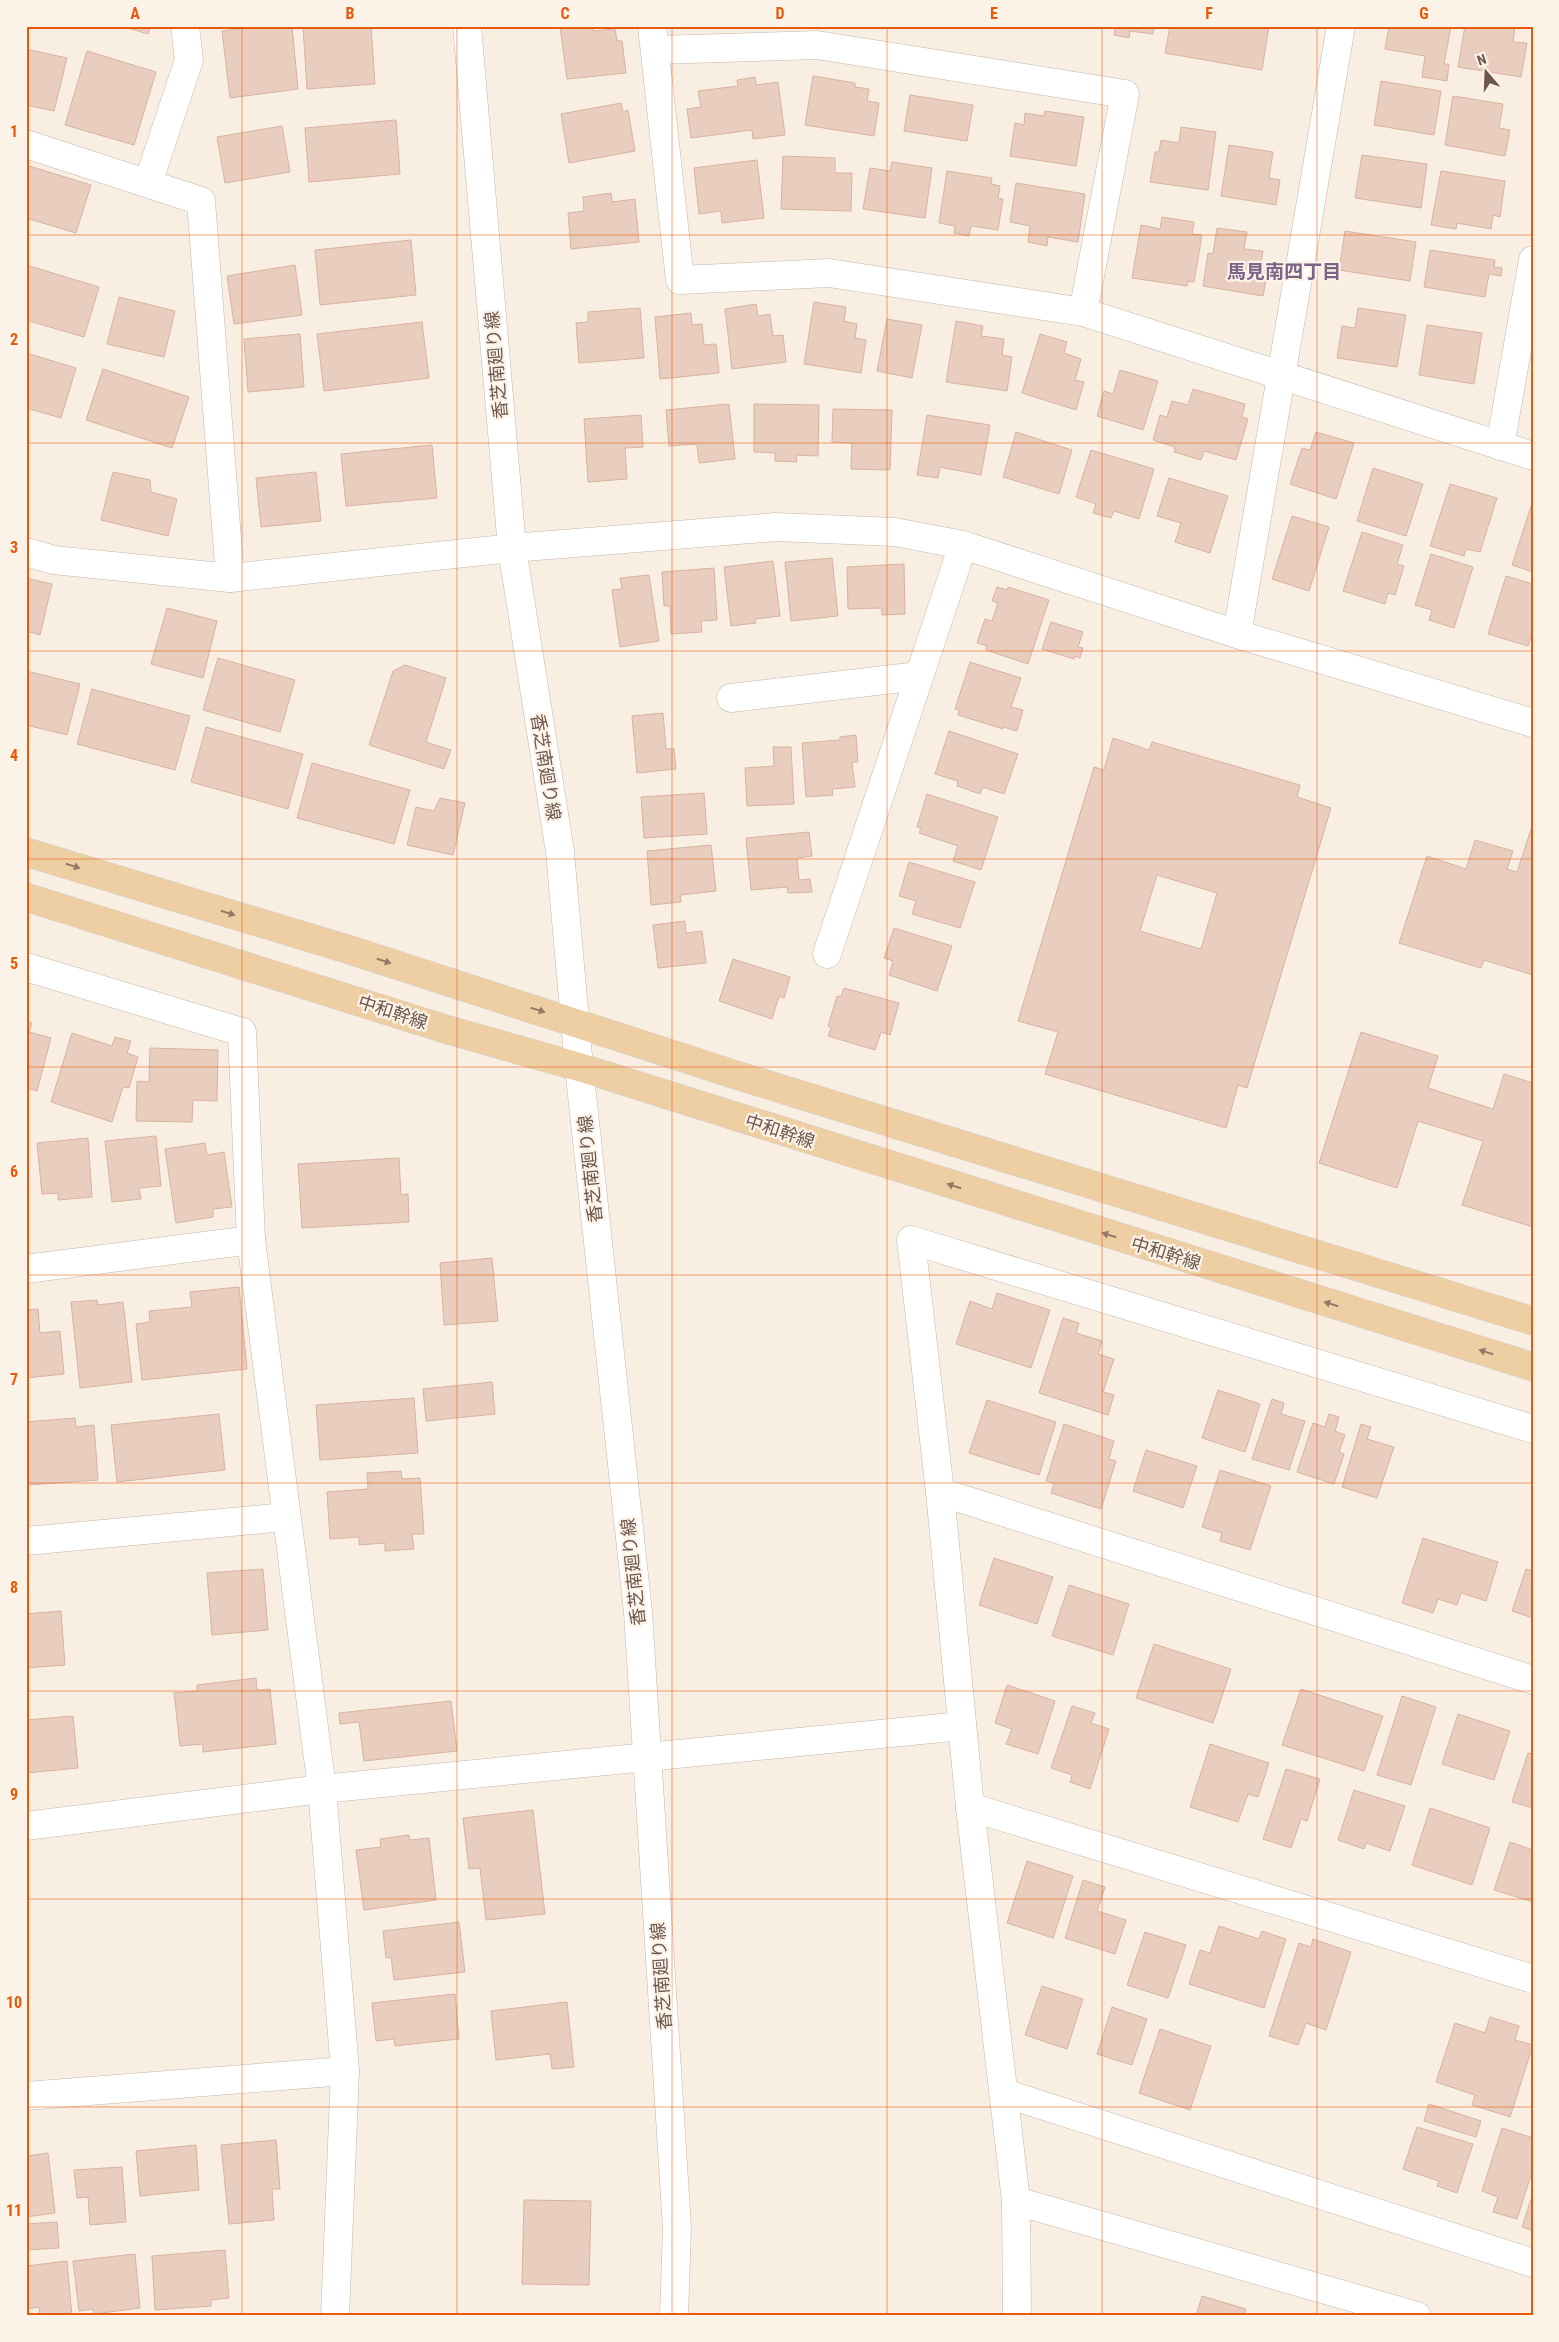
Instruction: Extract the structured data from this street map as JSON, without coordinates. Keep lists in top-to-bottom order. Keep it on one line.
{"streets":{"main road":["中和幹線"],"street":["香芝南廻り線"]},"crossings":[["香芝南廻り線","中和幹線"]],"districts":["馬見南四丁目"],"north":"top","grid":{"columns":["A","B","C","D","E","F","G"],"rows":["1","2","3","4","5","6","7","8","9","10","11"]}}
